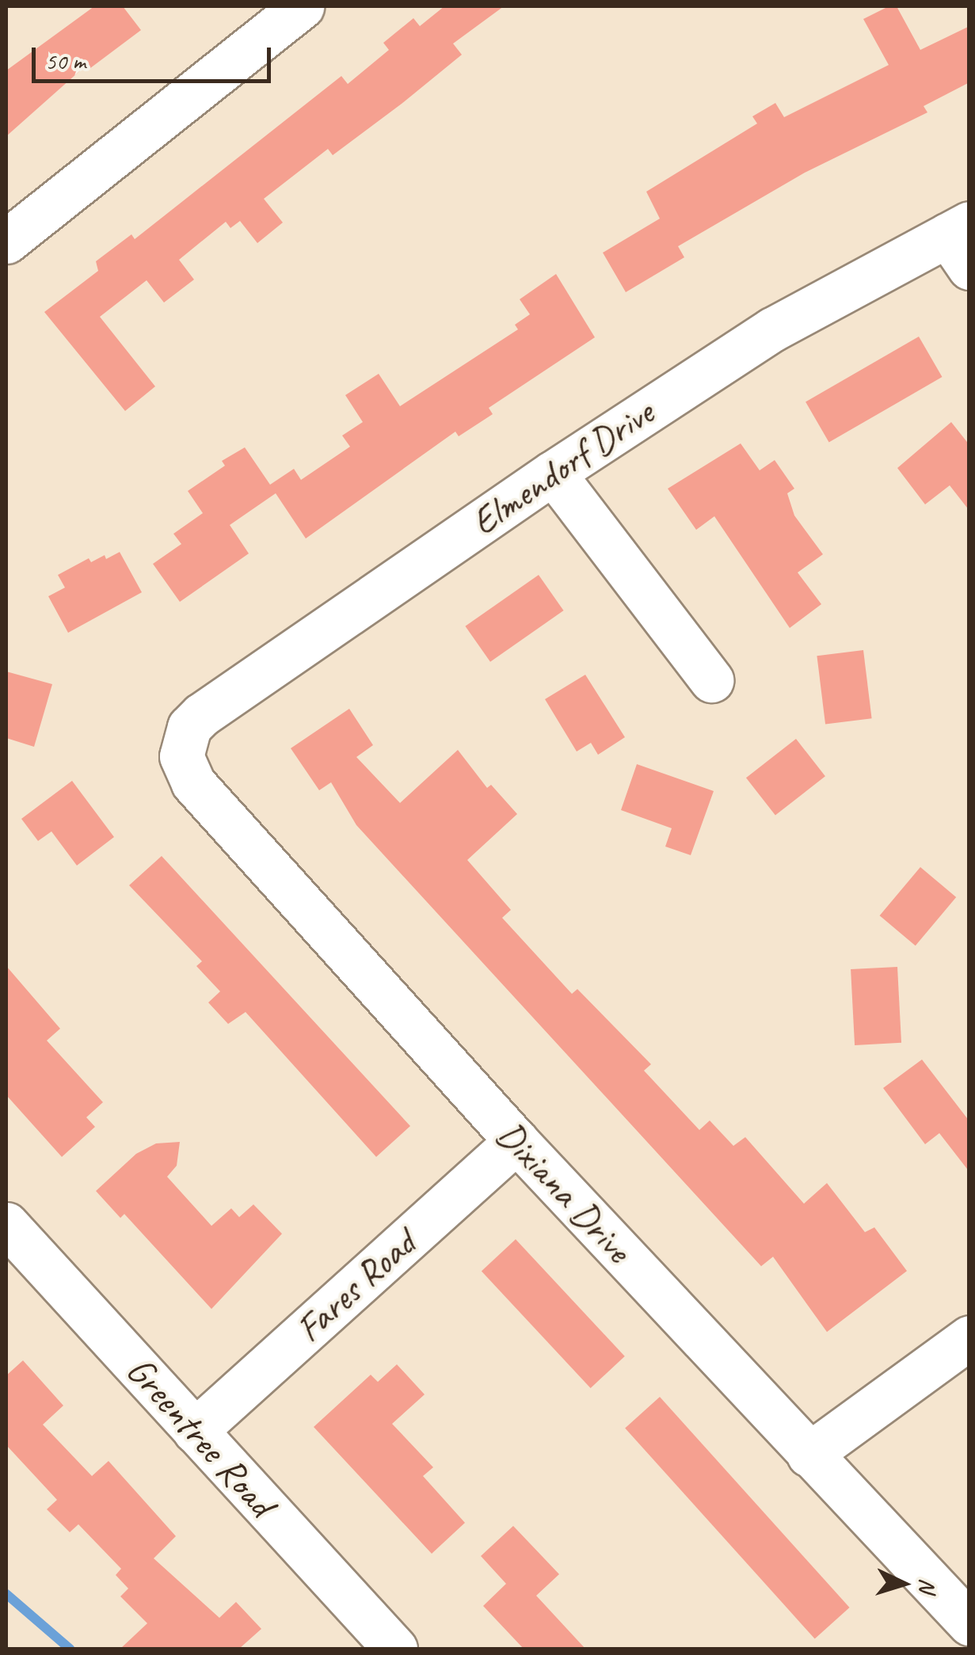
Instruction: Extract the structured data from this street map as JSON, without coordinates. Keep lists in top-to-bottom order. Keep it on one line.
{"streets":{"street":["Elmendorf Drive","Dixiana Drive","Fares Road","Greentree Road"]},"crossings":[["Elmendorf Drive","Dixiana Drive"],["Dixiana Drive","Fares Road"],["Fares Road","Greentree Road"]],"scale_bar":"50 m","north":"right"}
